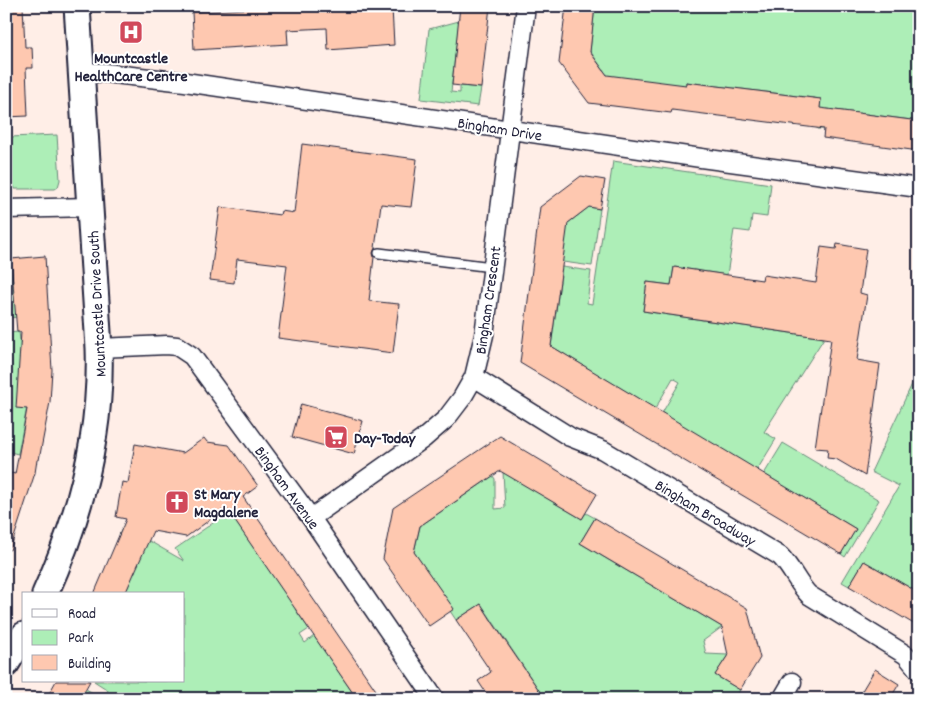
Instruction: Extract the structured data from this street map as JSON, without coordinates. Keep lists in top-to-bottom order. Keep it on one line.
{"streets":{"street":["Bingham Drive","Bingham Crescent","Mountcastle Drive South","Bingham Avenue","Bingham Broadway"]},"crossings":[["Bingham Drive","Bingham Crescent"],["Bingham Drive","Mountcastle Drive South"],["Bingham Crescent","Bingham Avenue"],["Bingham Crescent","Bingham Broadway"],["Mountcastle Drive South","Bingham Avenue"]],"places":{"hospital":["Mountcastle HealthCare Centre"],"supermarket":["Day-Today"],"church":["St Mary Magdalene"]},"legend":["Road","Park","Building"]}
